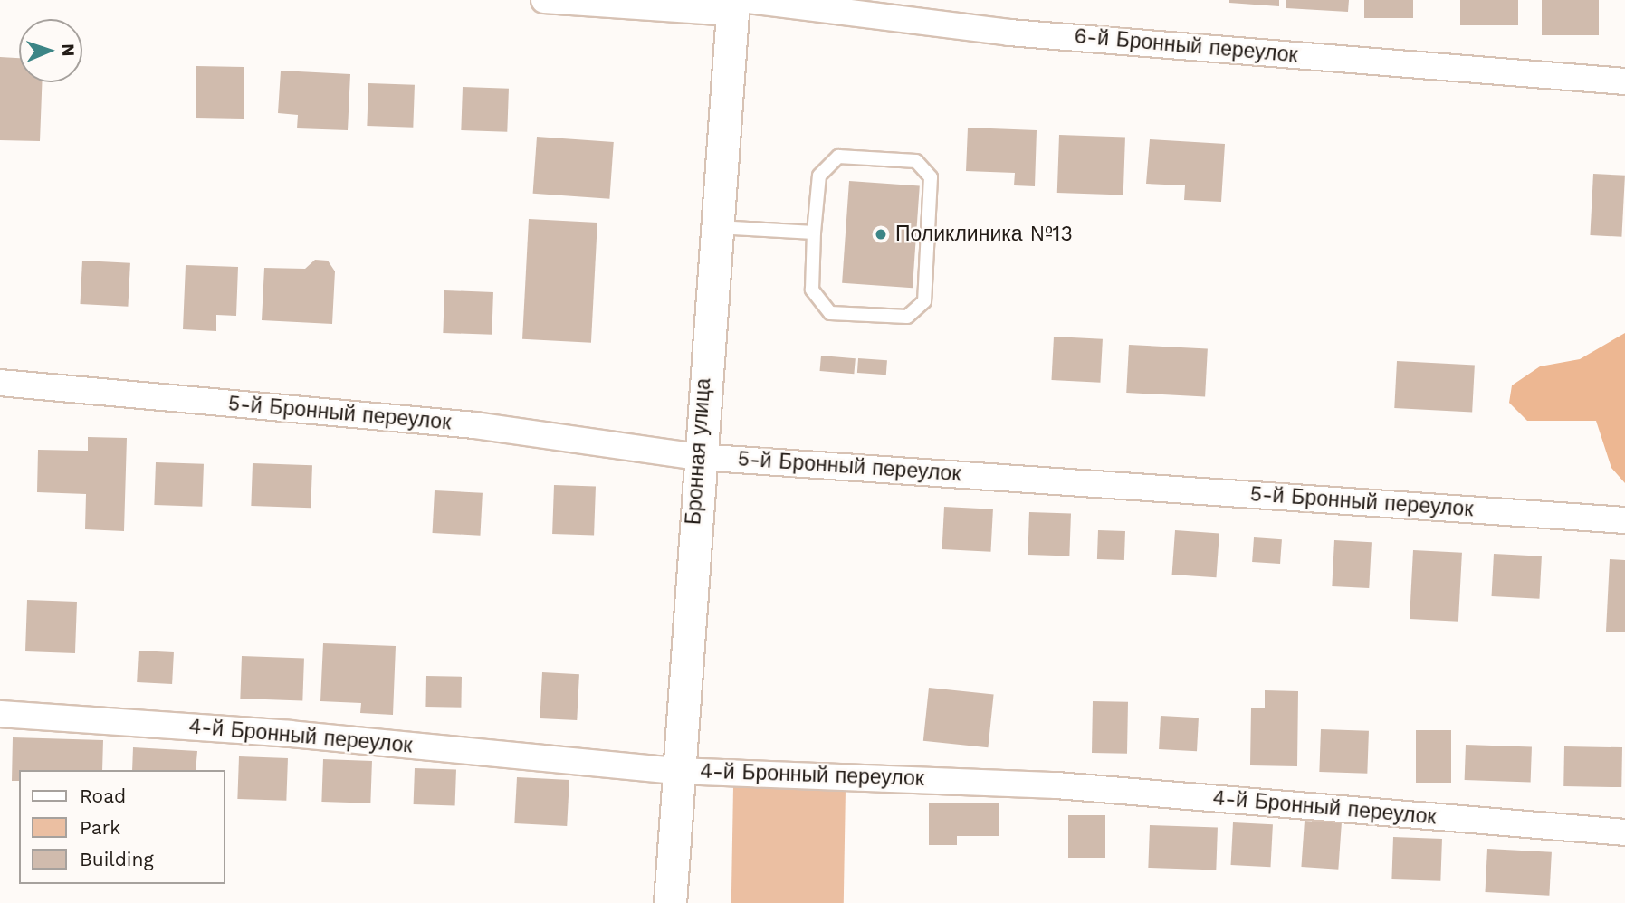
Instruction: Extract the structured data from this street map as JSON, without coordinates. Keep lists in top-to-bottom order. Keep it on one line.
{"streets":{"street":["6-й Бронный переулок","5-й Бронный переулок","Бронная улица","4-й Бронный переулок"]},"crossings":[["6-й Бронный переулок","Бронная улица"],["5-й Бронный переулок","Бронная улица"],["Бронная улица","4-й Бронный переулок"]],"places":["Поликлиника №13"],"legend":["Road","Park","Building"],"north":"right"}
